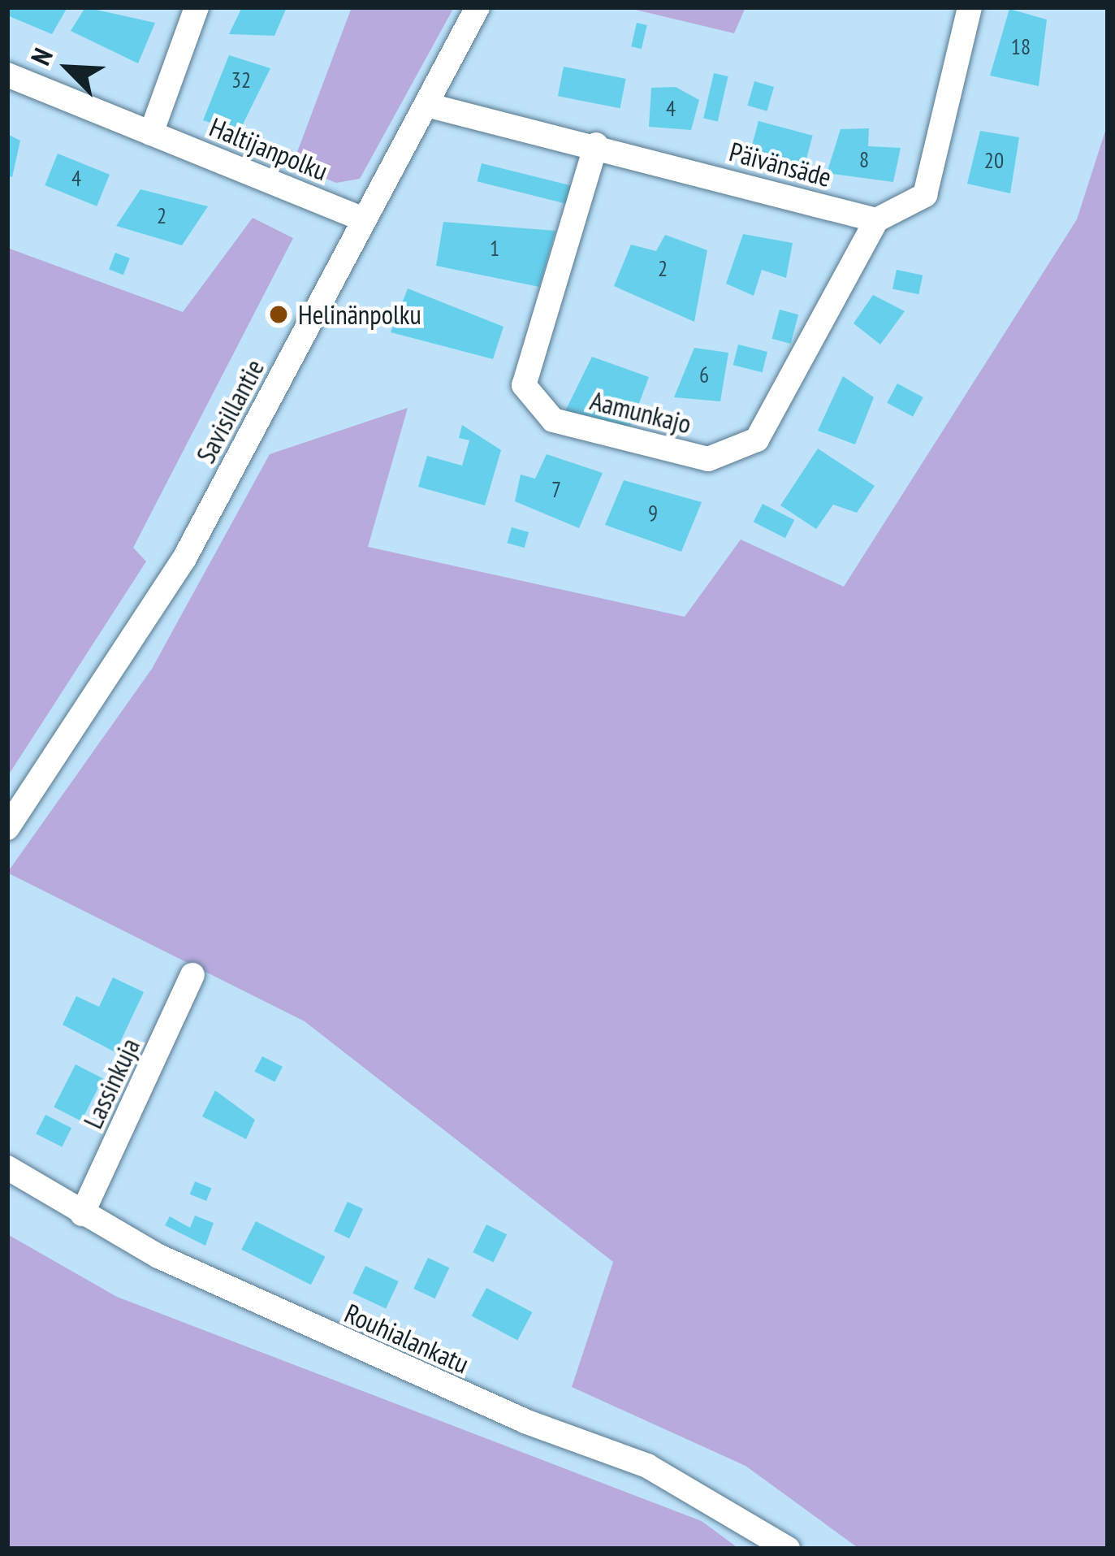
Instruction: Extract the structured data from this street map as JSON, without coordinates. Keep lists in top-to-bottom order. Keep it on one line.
{"streets":{"street":["Haltijanpolku","Päivänsäde","Savisillantie","Aamunkajo","Lassinkuja","Rouhialankatu"]},"crossings":[["Haltijanpolku","Savisillantie"],["Päivänsäde","Savisillantie"],["Päivänsäde","Aamunkajo"],["Lassinkuja","Rouhialankatu"]],"places":["Helinänpolku"],"house_numbers":["18","32","4","8","20","4","2","1","2","6","7","9"],"north":"top left"}
